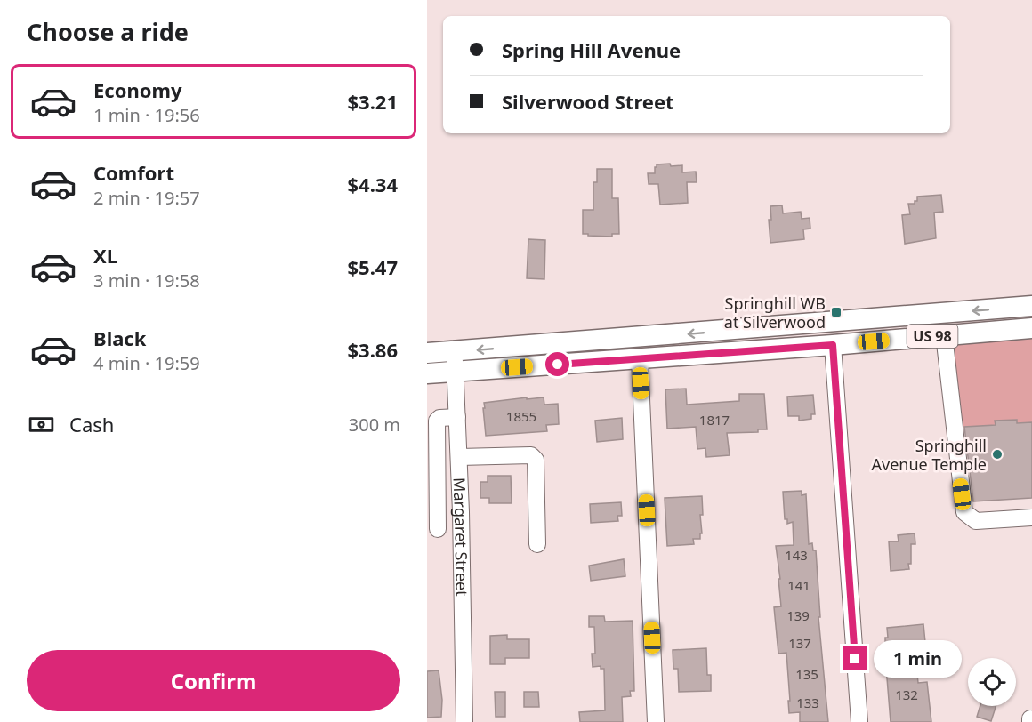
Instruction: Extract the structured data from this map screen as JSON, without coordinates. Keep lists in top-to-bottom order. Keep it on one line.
{"streets":{"main road":["US 98"],"street":["Margaret Street"]},"crossings":[["US 98","Margaret Street"]],"places":{"transit":["Springhill WB at Silverwood"],"other":["Springhill Avenue Temple"]},"house_numbers":["1855","1817","143","141","139","137","135","132","133"],"page":{"heading":"Choose a ride","banner":["Spring Hill Avenue","Silverwood Street"],"list":[{"name":"Economy","note":"1 min · 19:56","value":"$3.21"},{"name":"Comfort","note":"2 min · 19:57","value":"$4.34"},{"name":"XL","note":"3 min · 19:58","value":"$5.47"},{"name":"Black","note":"4 min · 19:59","value":"$3.86"}],"pay":["Cash","300 m"],"buttons":"Confirm","bubble":"1 min"}}
